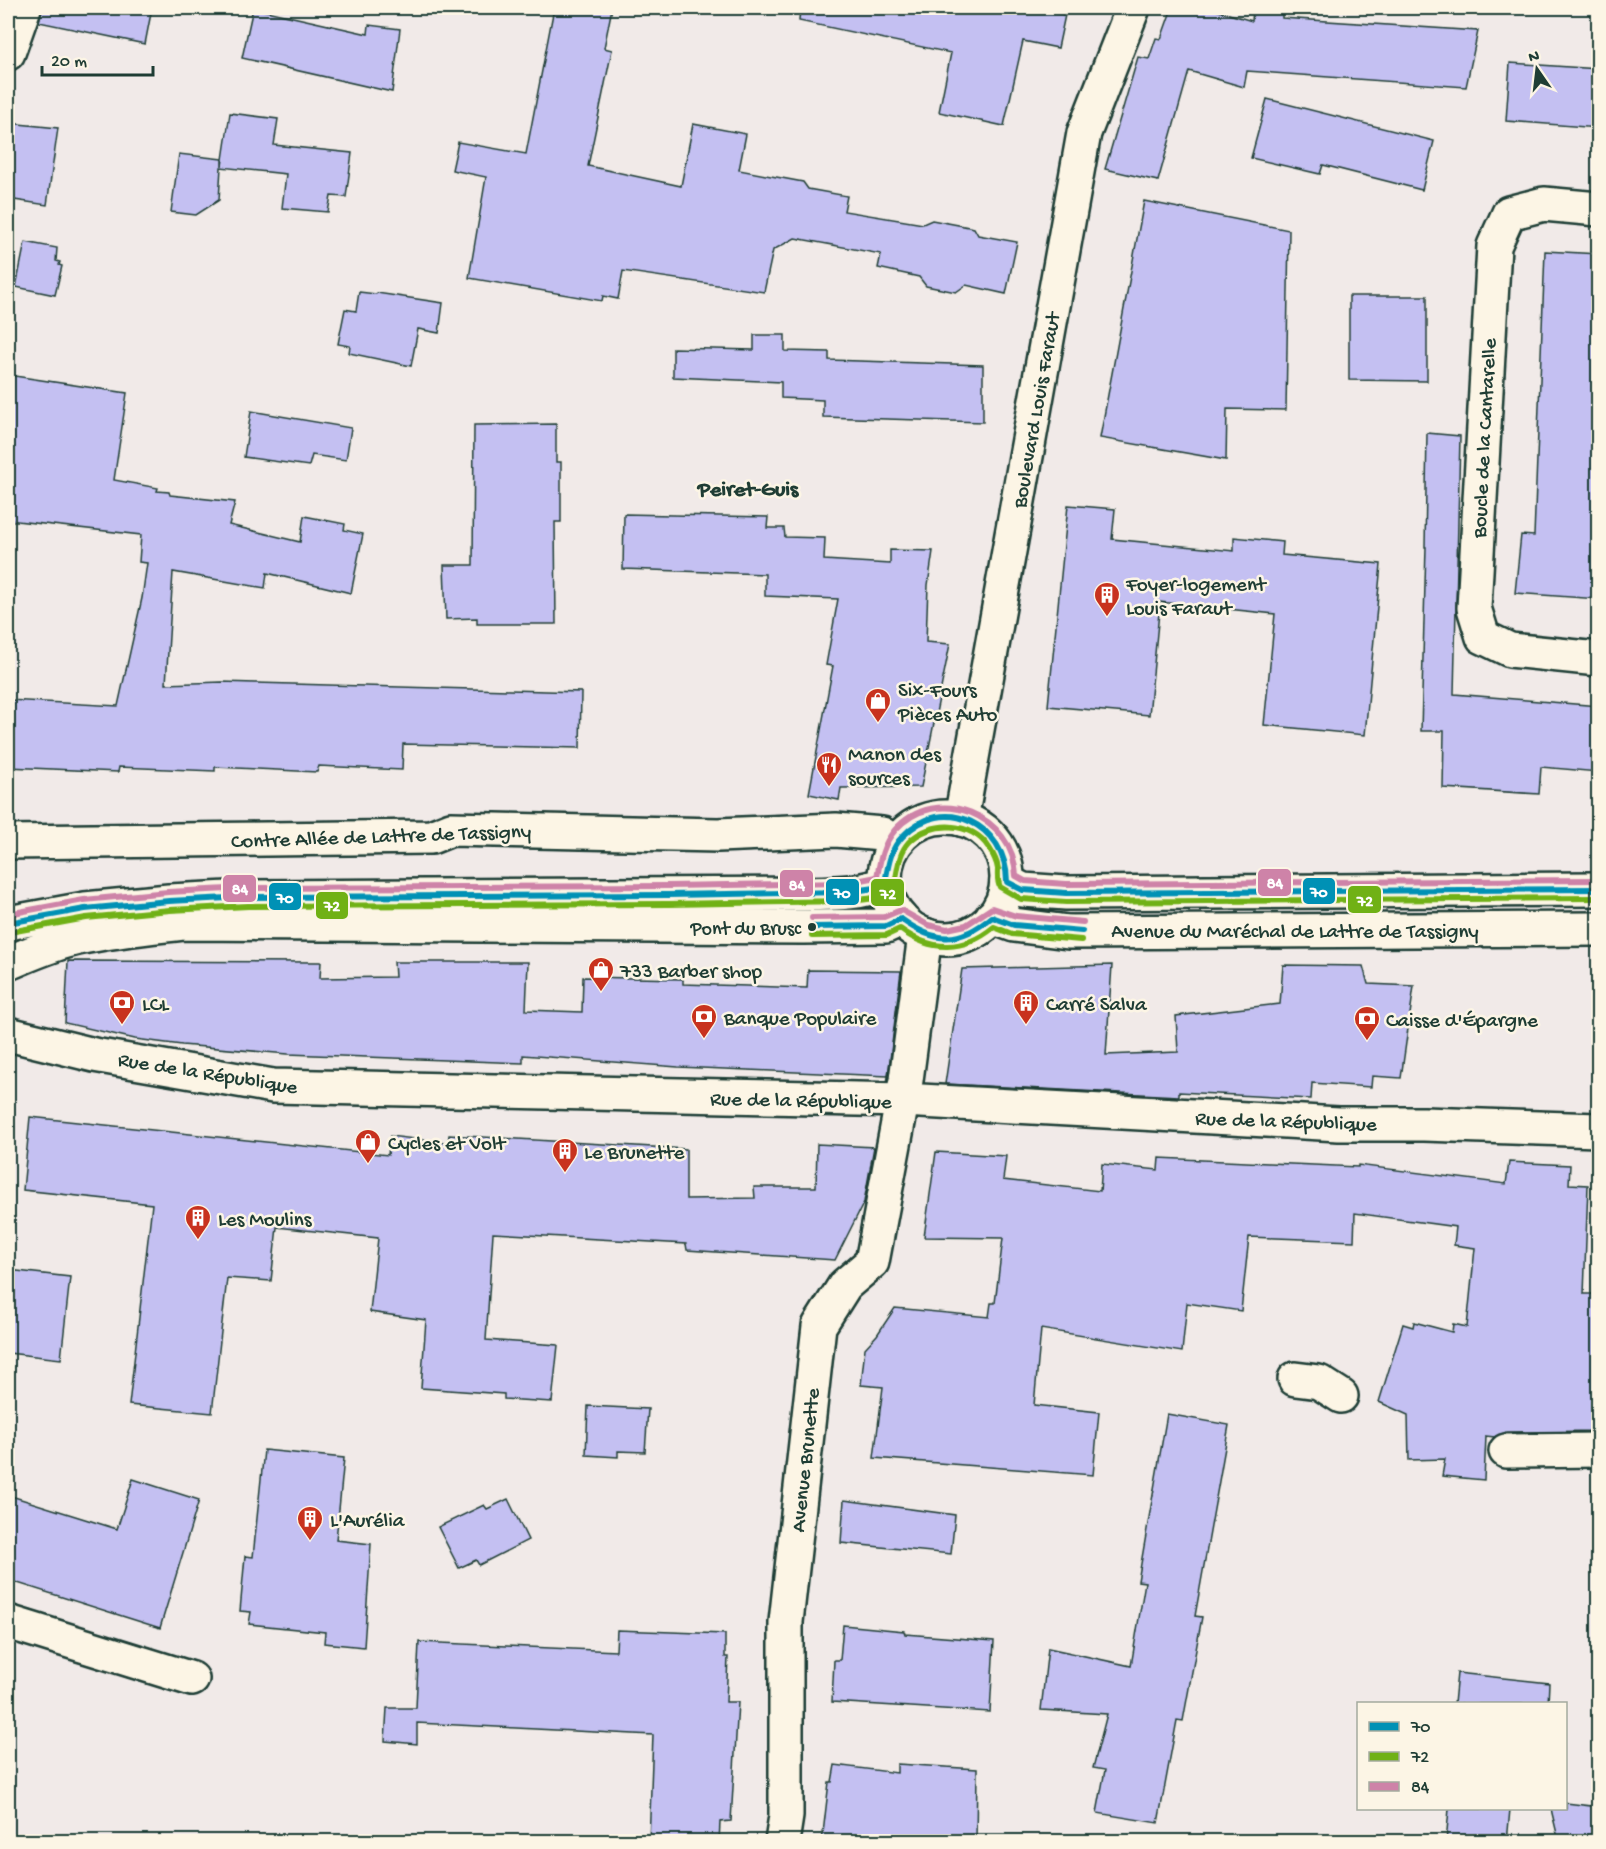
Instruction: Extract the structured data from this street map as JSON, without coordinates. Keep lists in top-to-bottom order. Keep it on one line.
{"streets":{"main road":["Boulevard Louis Faraut","Boucle de la Cantarelle","Contre Allée de Lattre de Tassigny","Avenue du Maréchal de Lattre de Tassigny","Rue de la République","Avenue Brunette"]},"crossings":[["Boulevard Louis Faraut","Contre Allée de Lattre de Tassigny"],["Boulevard Louis Faraut","Avenue du Maréchal de Lattre de Tassigny"],["Boulevard Louis Faraut","Avenue Brunette"],["Contre Allée de Lattre de Tassigny","Avenue du Maréchal de Lattre de Tassigny"],["Contre Allée de Lattre de Tassigny","Avenue Brunette"],["Avenue du Maréchal de Lattre de Tassigny","Avenue Brunette"],["Rue de la République","Avenue Brunette"]],"districts":["Peiret-Guis"],"places":{"building":["Foyer-logement Louis Faraut","Carré Salva","Le Brunette","Les Moulins","L'Aurélia"],"shop":["Six-Fours Pièces Auto","733 Barber shop","Cycles et Volt"],"restaurant":["Manon des sources"],"other":["Pont du Brusc"],"bank":["LCL","Banque Populaire","Caisse d'Épargne"]},"lines":["transit line 84","transit line 70","transit line 72"],"legend":["70","72","84"],"scale_bar":"20 m","north":"top"}
